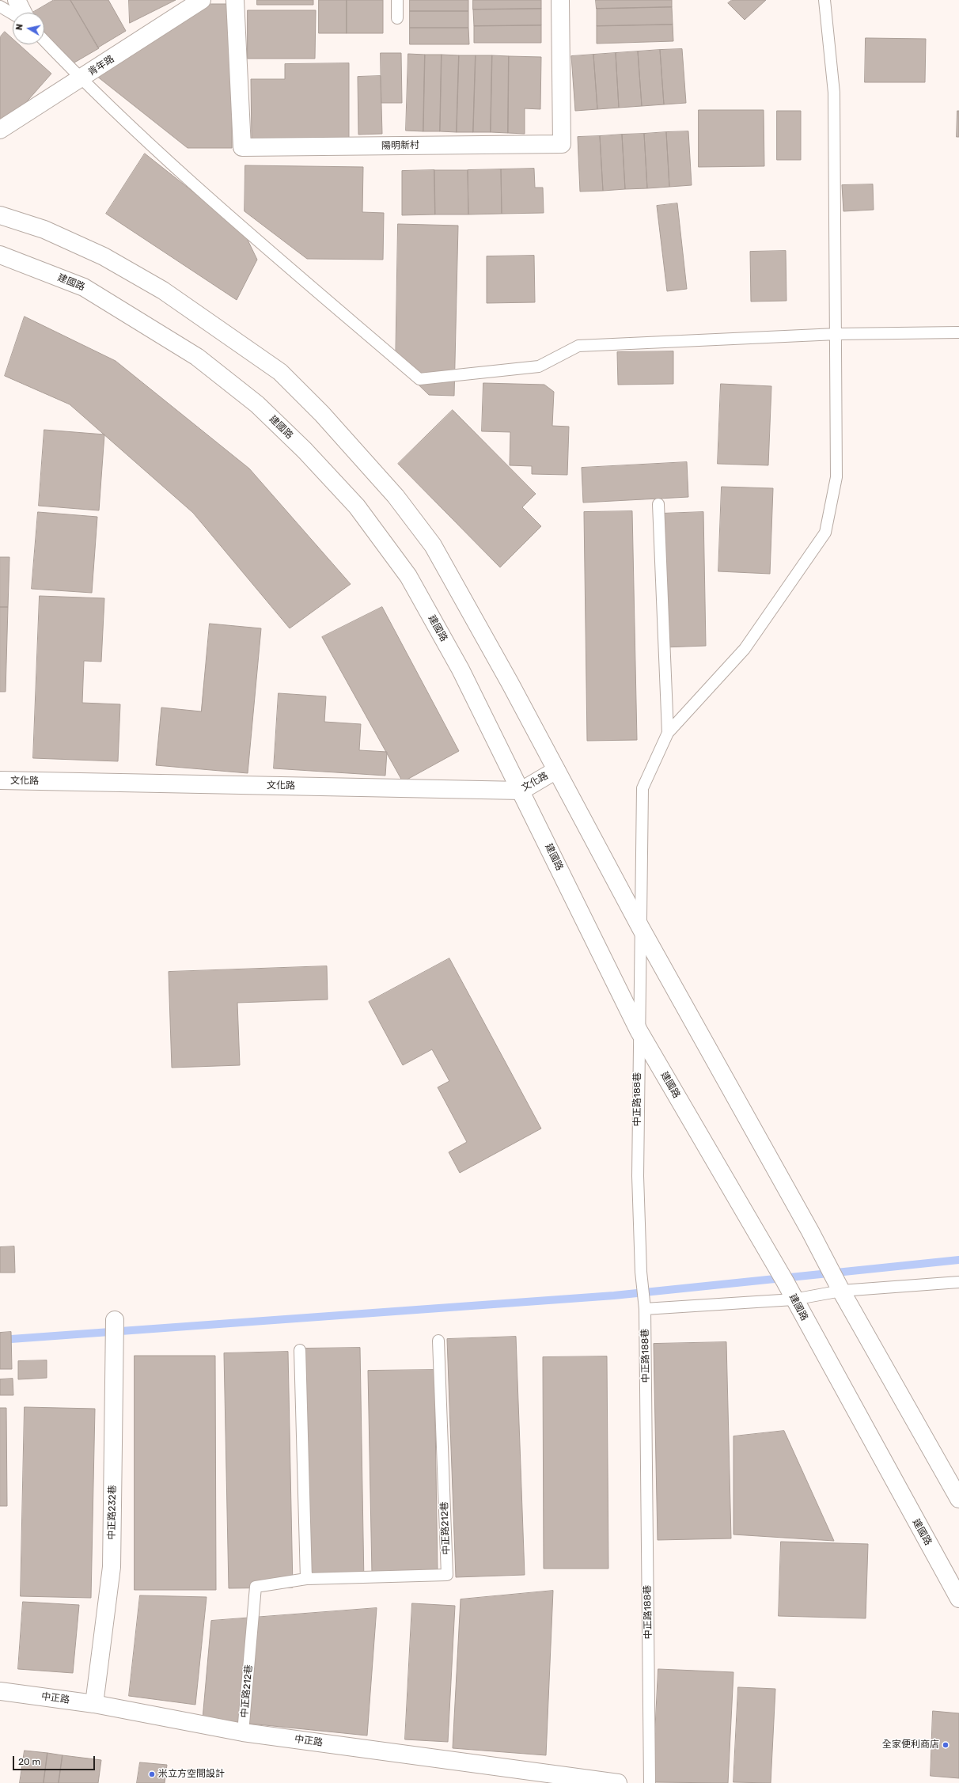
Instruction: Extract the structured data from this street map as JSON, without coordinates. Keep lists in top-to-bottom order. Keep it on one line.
{"streets":{"street":["青年路","陽明新村","建國路","文化路","中正路232巷","中正路"],"lane":["中正路188巷","中正路212巷"]},"crossings":[["建國路","文化路"],["建國路","中正路188巷"],["中正路232巷","中正路"],["中正路212巷","中正路"]],"places":["全家便利商店","米立方空間設計"],"scale_bar":"20 m","north":"left"}
